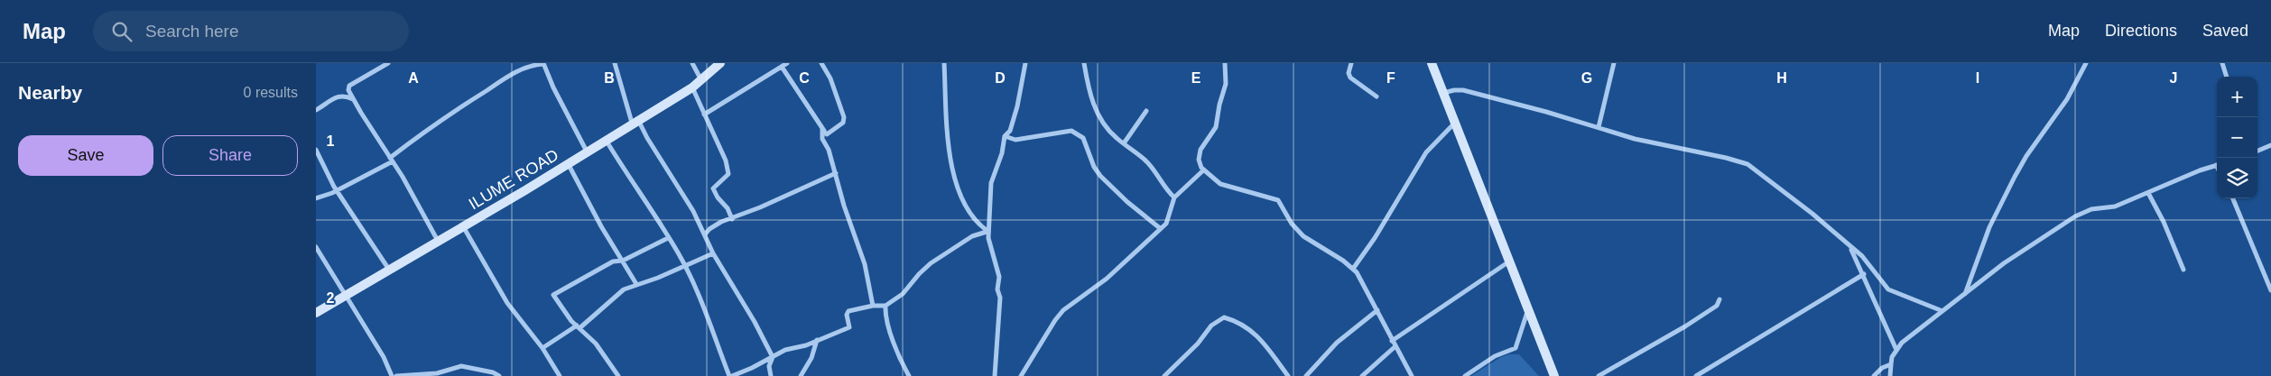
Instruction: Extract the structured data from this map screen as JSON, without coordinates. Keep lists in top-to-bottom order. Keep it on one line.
{"streets":{"street":["ILUME ROAD"]},"page":{"header":"Map","search":"Search here","nav":["Map","Directions","Saved"],"heading":["Nearby","0 results"],"map_buttons":["+","−"],"buttons":["Save","Share"]},"grid":{"columns":["A","B","C","D","E","F","G","H","I","J"],"rows":["1","2"]}}
